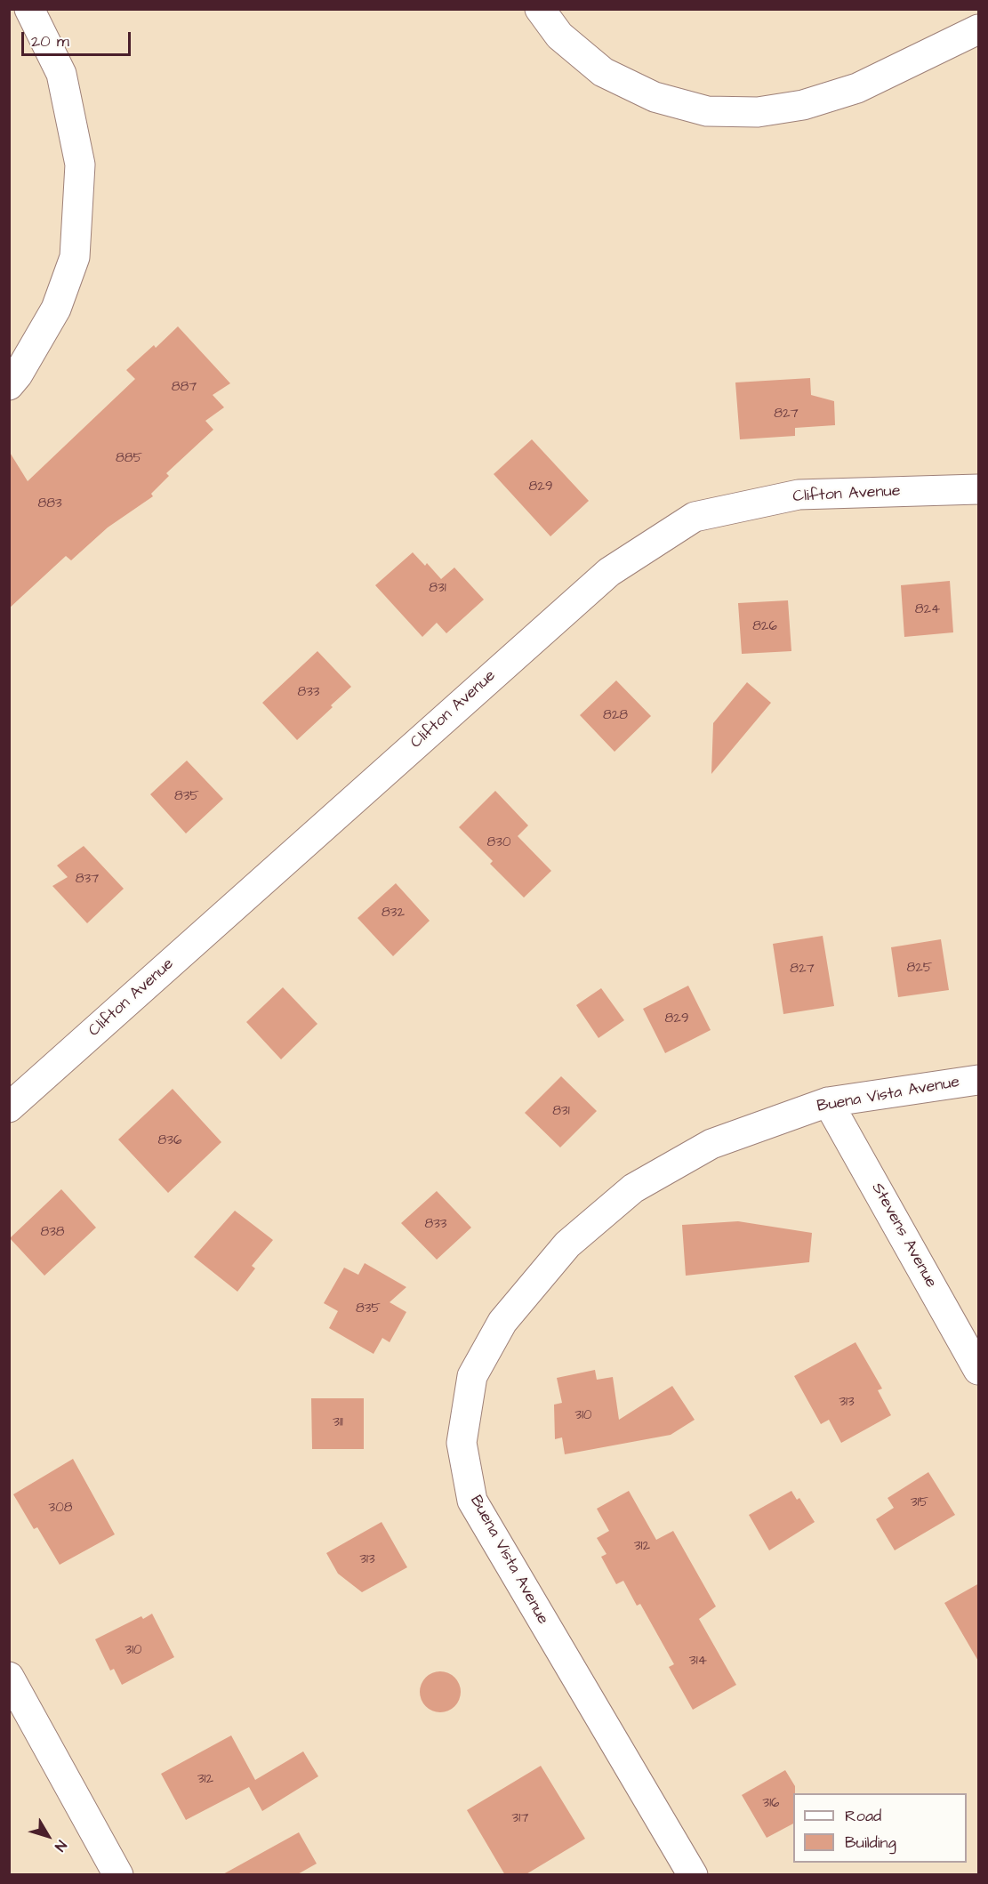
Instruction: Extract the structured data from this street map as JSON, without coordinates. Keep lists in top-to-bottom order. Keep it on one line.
{"streets":{"street":["Clifton Avenue","Buena Vista Avenue","Stevens Avenue"]},"crossings":[["Buena Vista Avenue","Stevens Avenue"]],"house_numbers":["887","827","885","829","883","831","824","826","833","828","835","830","837","832","825","827","829","831","836","833","838","835","313","310","311","315","308","312","313","310","314","312","316","317"],"legend":["Road","Building"],"scale_bar":"20 m","north":"bottom right"}
